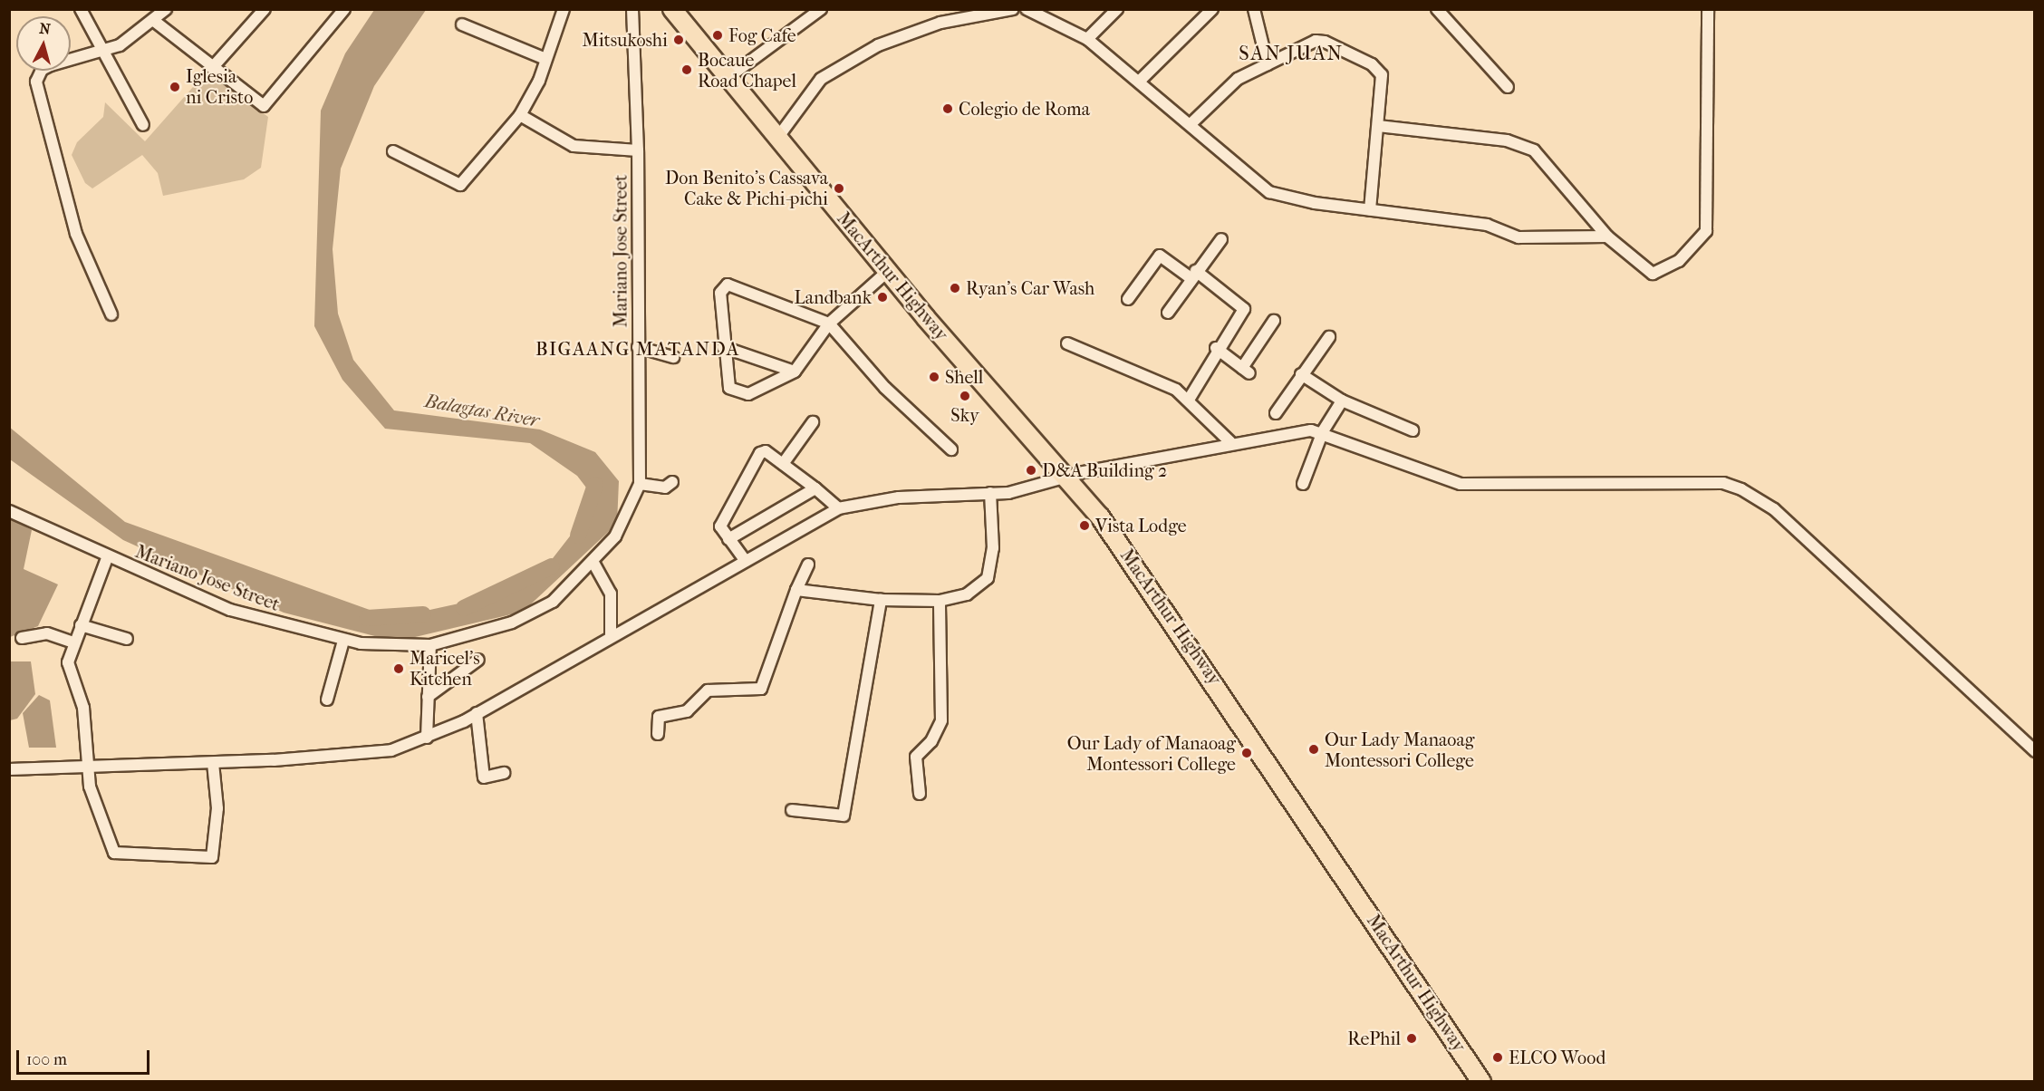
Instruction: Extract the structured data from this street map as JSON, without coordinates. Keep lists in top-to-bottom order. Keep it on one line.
{"streets":{"highway":["MacArthur Highway"],"street":["Mariano Jose Street"]},"districts":["SAN JUAN","BIGAANG MATANDA"],"water":["Balagtas River"],"places":["Fog Cafe","Mitsukoshi","Bocaue Road Chapel","Iglesia ni Cristo","Colegio de Roma","Don Benito's Cassava Cake & Pichi-pichi","Ryan’s Car Wash","Landbank","Shell","Sky","D&A Building 2","Vista Lodge","Maricel's Kitchen","Our Lady Manaoag Montessori College","Our Lady of Manaoag Montessori College","RePhil","ELCO Wood"],"scale_bar":"100 m","north":"top"}
